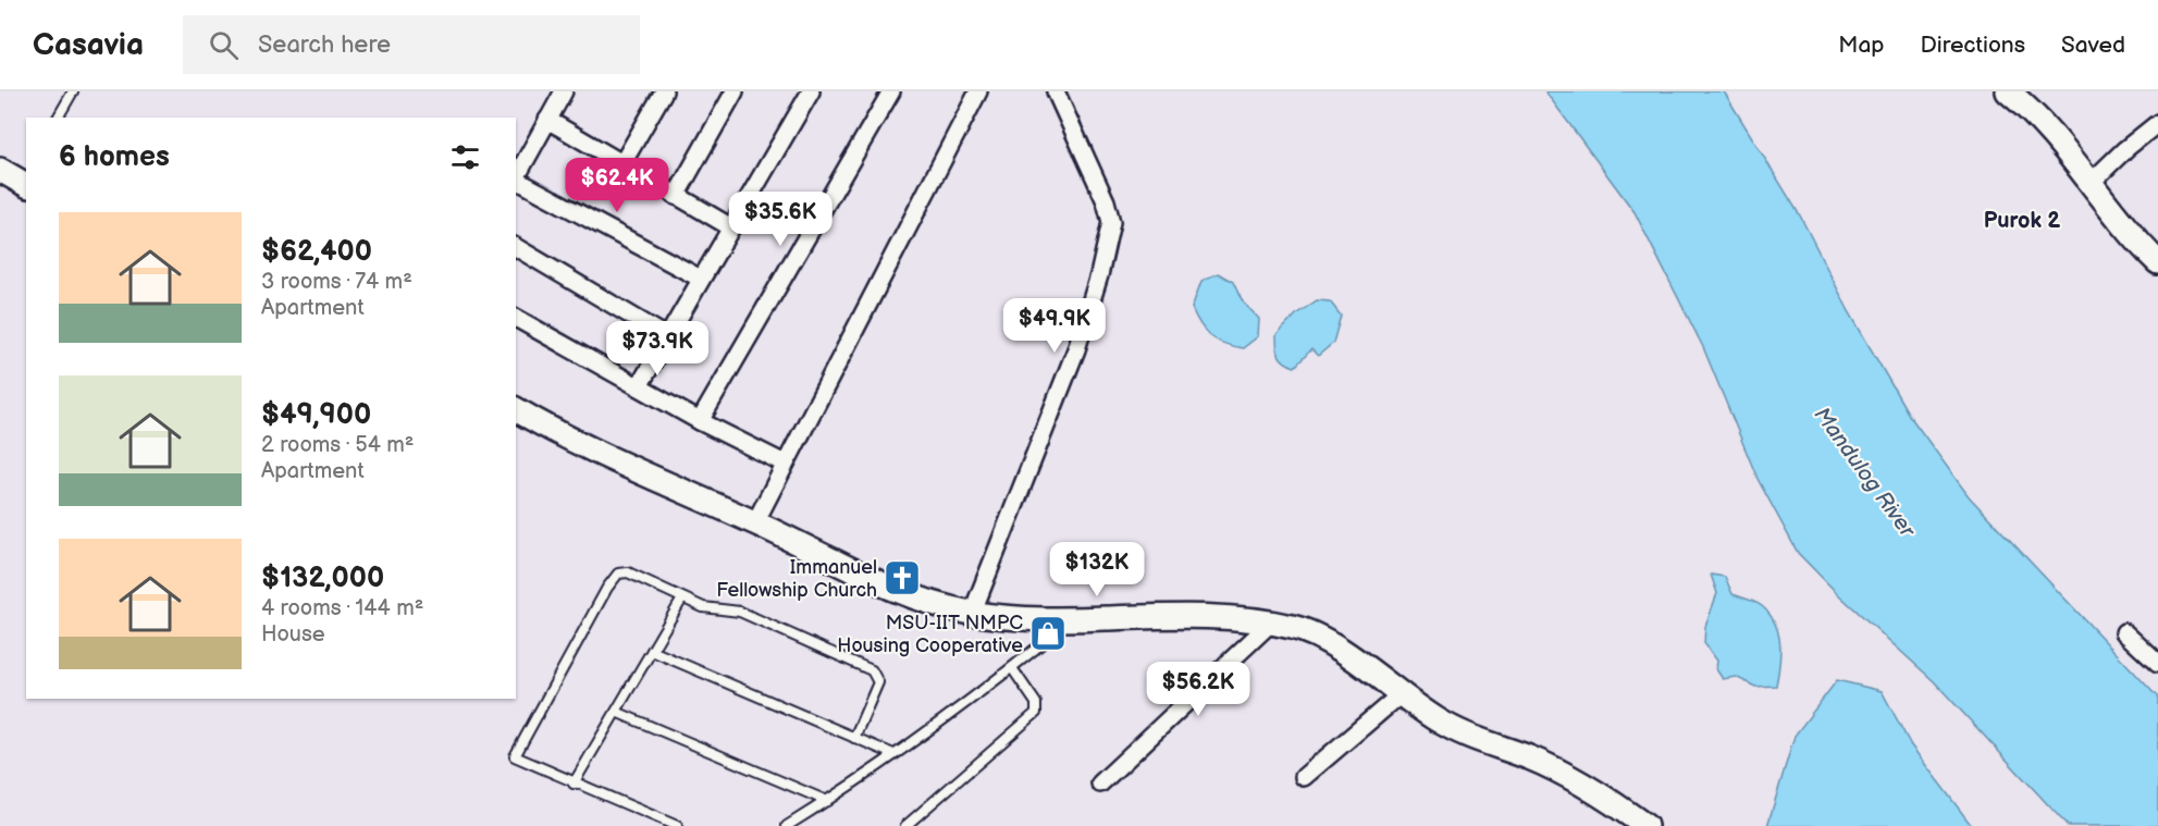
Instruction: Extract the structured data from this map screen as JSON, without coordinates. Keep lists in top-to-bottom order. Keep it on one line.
{"districts":["Purok 2"],"water":["Mandulog River"],"places":{"church":["Immanuel Fellowship Church"],"shop":["MSU-IIT NMPC Housing Cooperative"]},"page":{"header":"Casavia","search":"Search here","nav":["Map","Directions","Saved"],"heading":"6 homes","price":["$62.4K","$35.6K","$49.9K","$73.9K","$132K","$56.2K"],"list":[{"name":"$62,400","note":"3 rooms · 74 m² · Apartment"},{"name":"$49,900","note":"2 rooms · 54 m² · Apartment"},{"name":"$132,000","note":"4 rooms · 144 m² · House"}]}}
